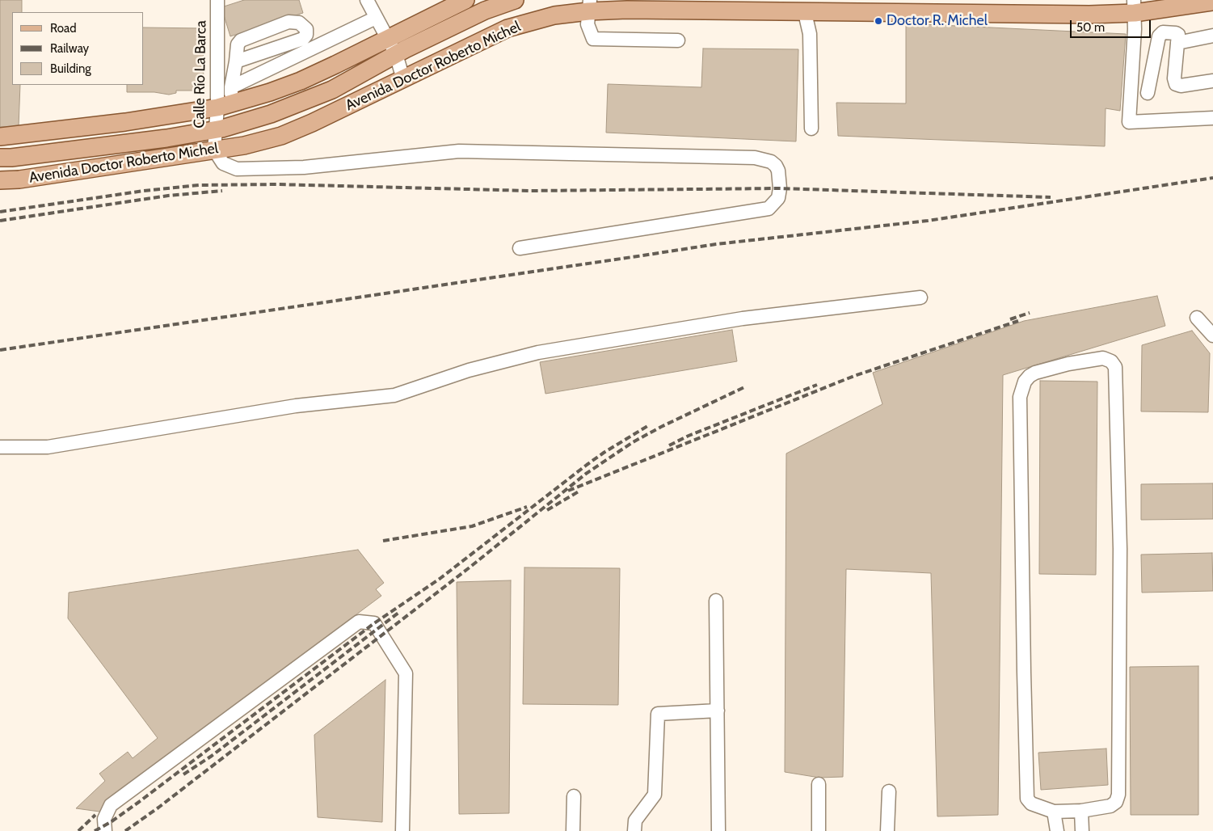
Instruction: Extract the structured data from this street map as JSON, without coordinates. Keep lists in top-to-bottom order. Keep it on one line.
{"streets":{"main road":["Avenida Doctor Roberto Michel"],"street":["Calle Río La Barca"]},"crossings":[["Avenida Doctor Roberto Michel","Calle Río La Barca"]],"places":["Doctor R. Michel"],"legend":["Road","Railway","Building"],"scale_bar":"50 m"}
